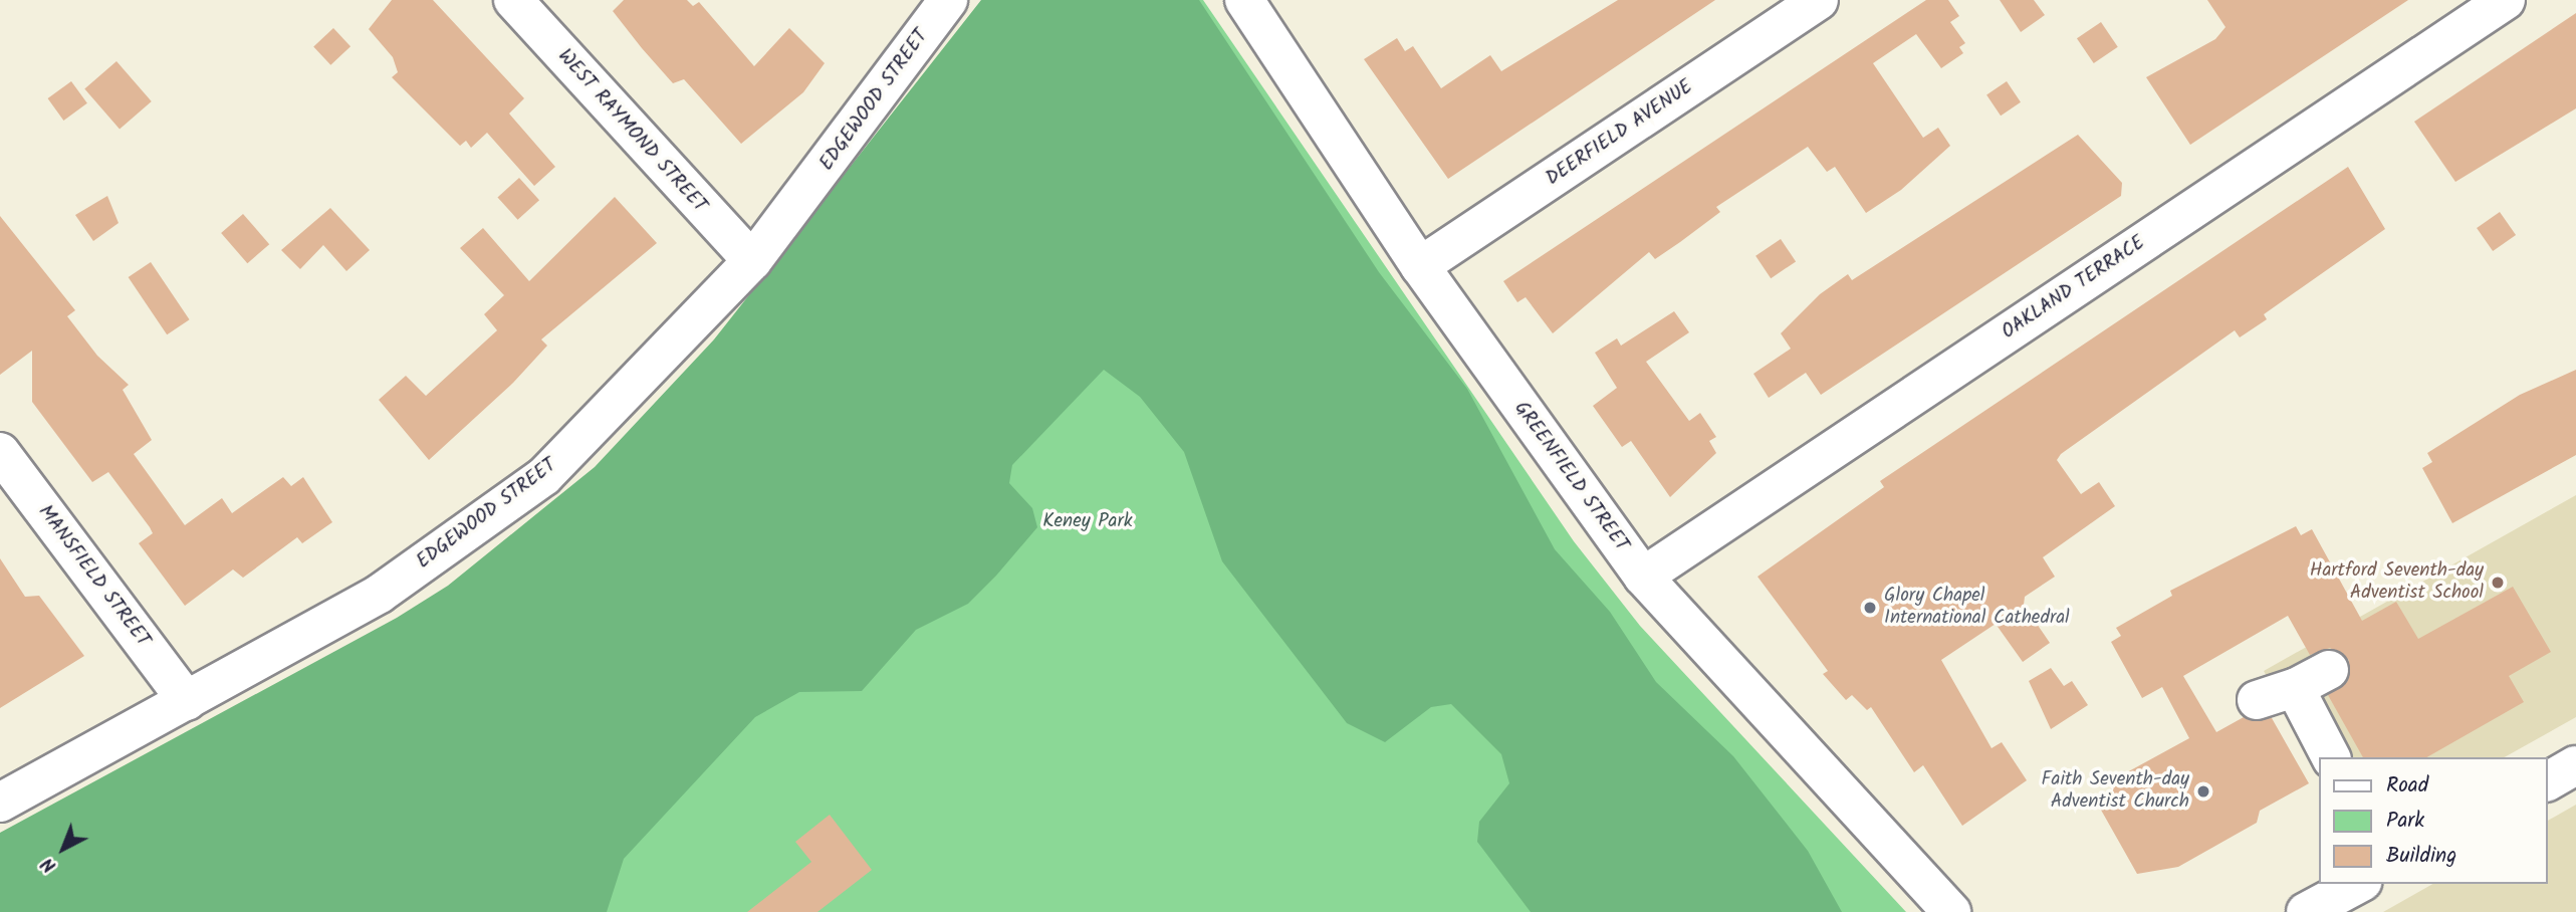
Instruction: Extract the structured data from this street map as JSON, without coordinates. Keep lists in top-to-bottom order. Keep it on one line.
{"streets":{"street":["EDGEWOOD STREET","WEST RAYMOND STREET","DEERFIELD AVENUE","OAKLAND TERRACE","GREENFIELD STREET","MANSFIELD STREET"]},"crossings":[["EDGEWOOD STREET","WEST RAYMOND STREET"],["EDGEWOOD STREET","MANSFIELD STREET"],["DEERFIELD AVENUE","GREENFIELD STREET"],["OAKLAND TERRACE","GREENFIELD STREET"]],"parks":["Keney Park"],"places":["Hartford Seventh-day Adventist School","Glory Chapel International Cathedral","Faith Seventh-day Adventist Church"],"legend":["Road","Park","Building"],"north":"bottom left"}
